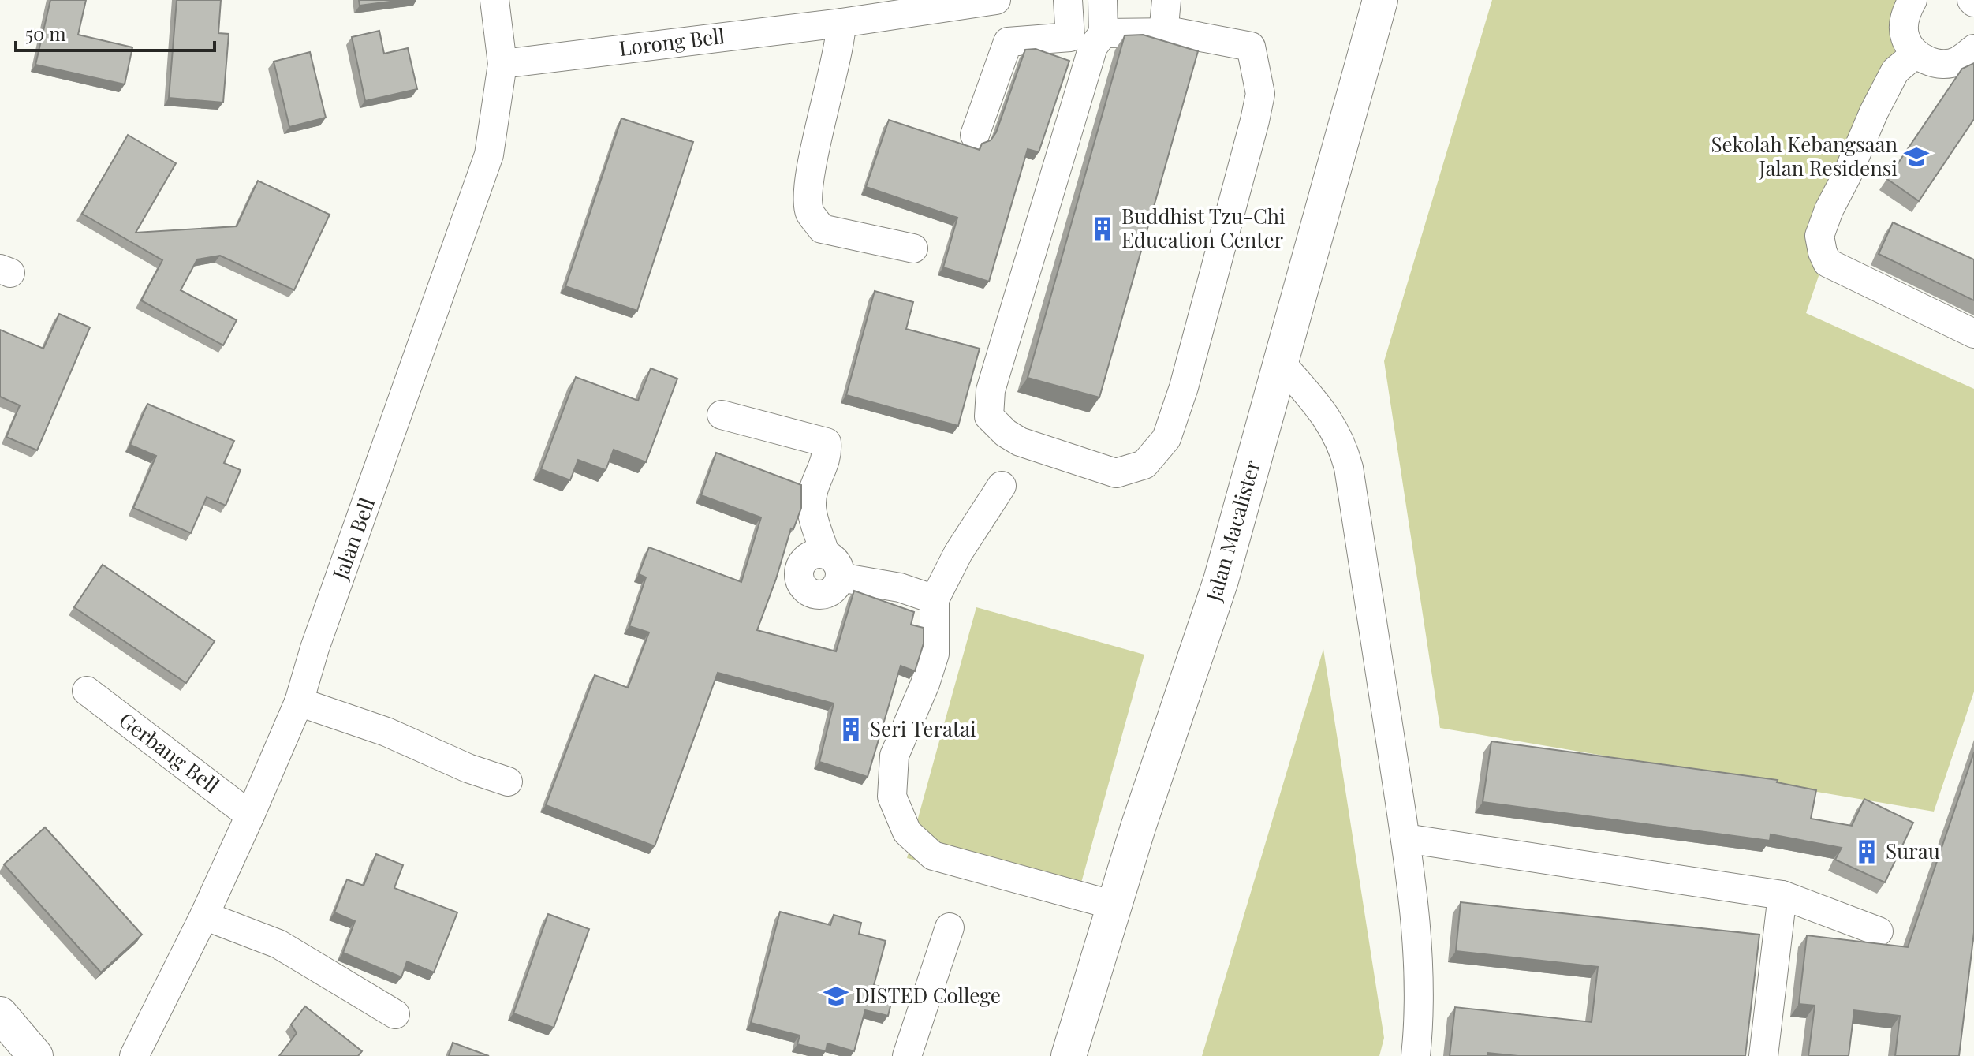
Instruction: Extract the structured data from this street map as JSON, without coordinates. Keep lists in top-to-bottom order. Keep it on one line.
{"streets":{"main road":["Jalan Macalister"],"street":["Lorong Bell","Jalan Bell","Gerbang Bell"]},"crossings":[["Lorong Bell","Jalan Bell"],["Jalan Bell","Gerbang Bell"]],"places":{"school or university":["Sekolah Kebangsaan Jalan Residensi","DISTED College"],"building":["Buddhist Tzu-Chi Education Center","Seri Teratai","Surau"]},"scale_bar":"50 m"}
